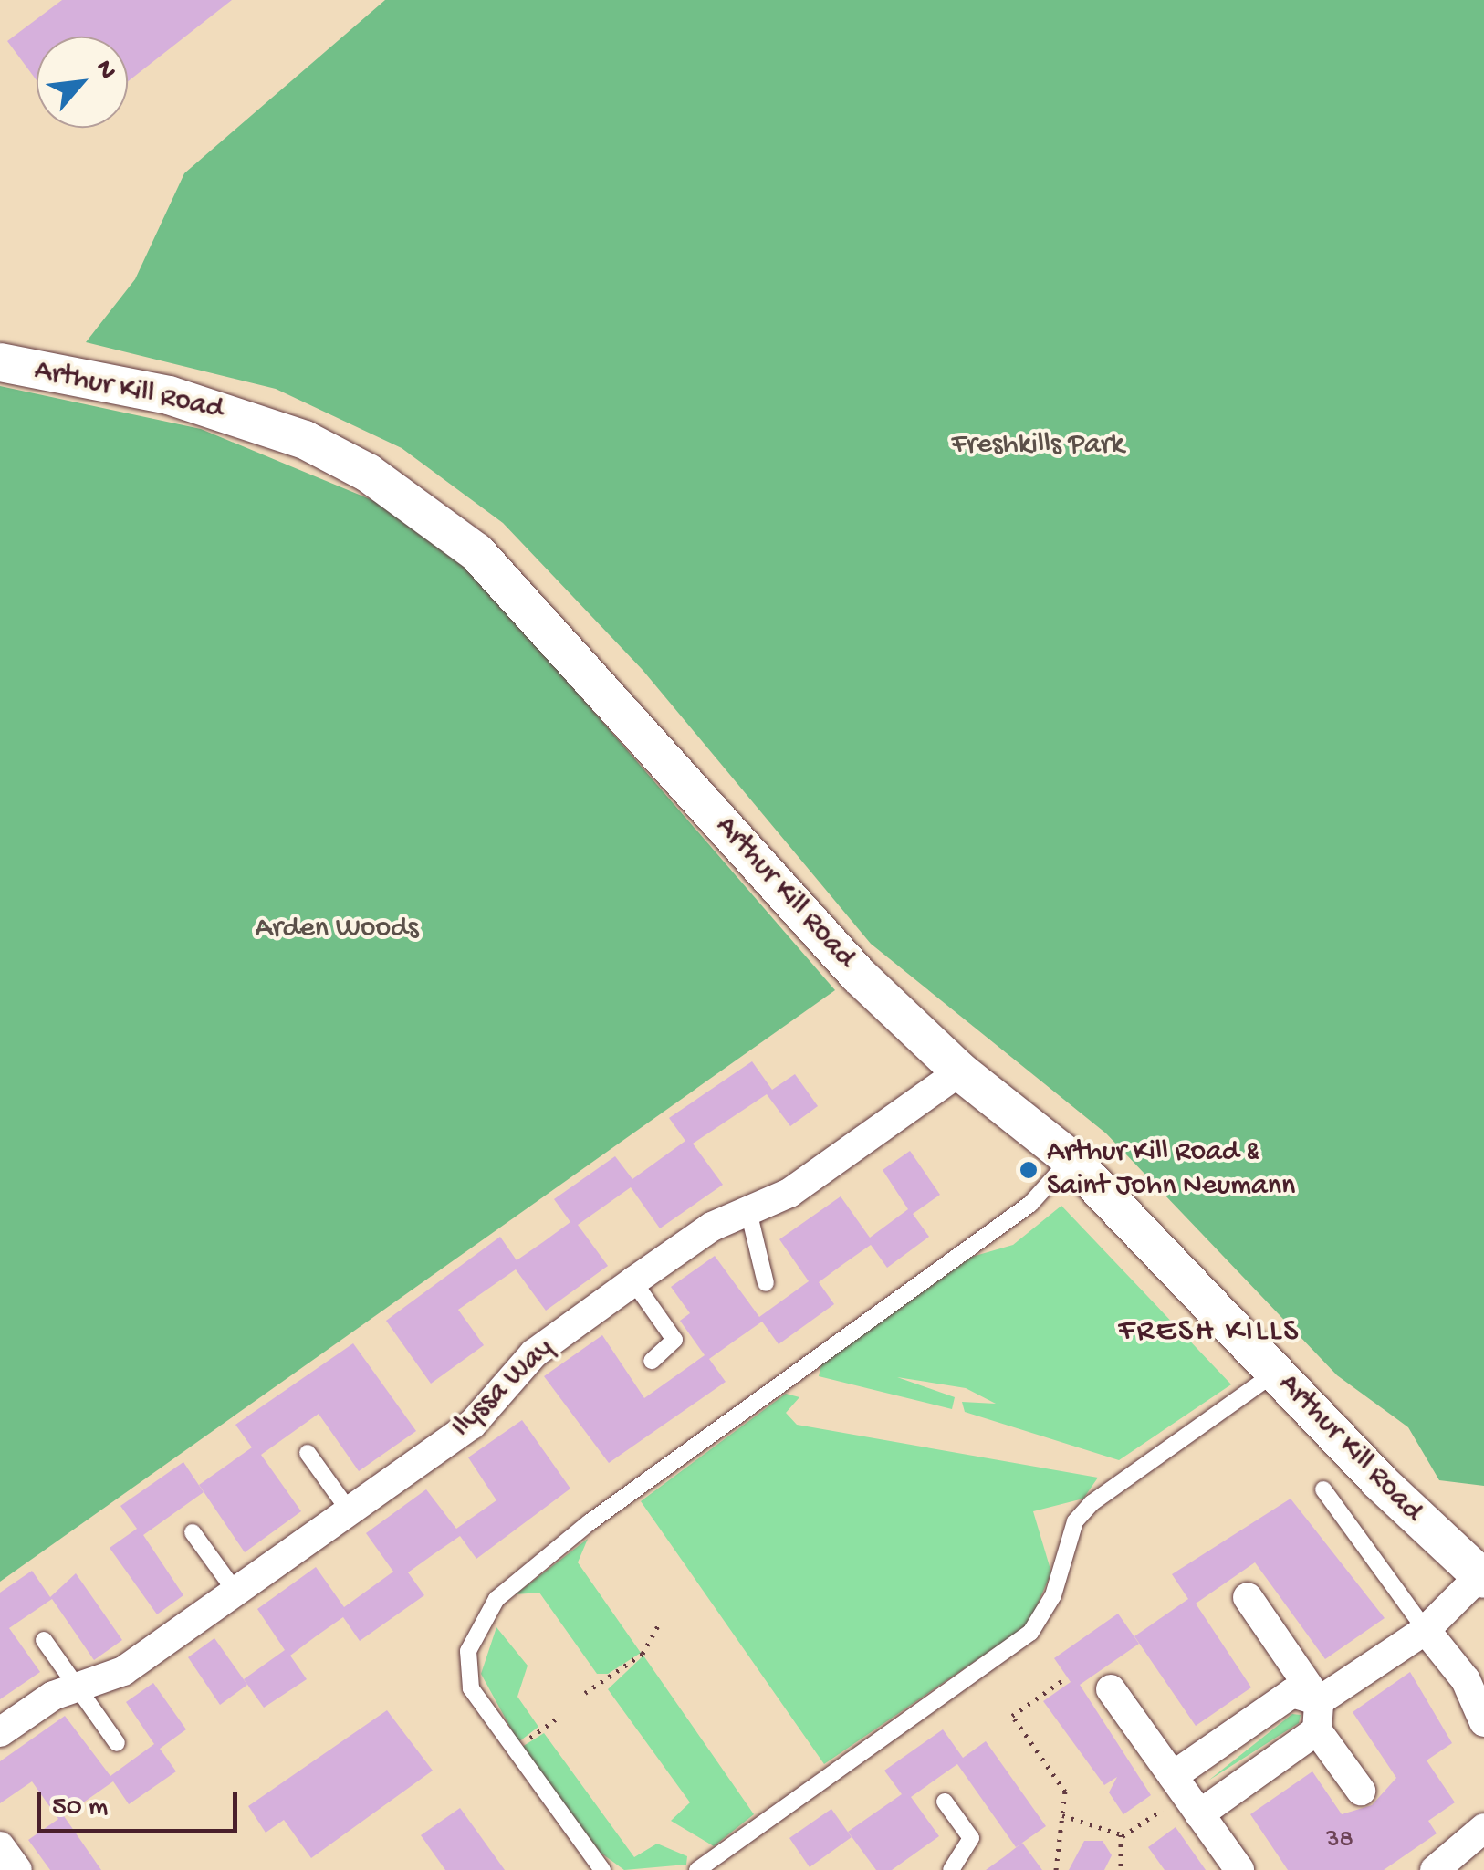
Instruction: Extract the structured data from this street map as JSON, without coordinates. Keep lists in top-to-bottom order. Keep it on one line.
{"streets":{"street":["Arthur Kill Road","Ilyssa Way"]},"crossings":[["Arthur Kill Road","Ilyssa Way"]],"districts":["FRESH KILLS"],"parks":["Freshkills Park","Arden Woods"],"places":["Arthur Kill Road & Saint John Neumann"],"house_numbers":["38"],"scale_bar":"50 m","north":"top right"}
